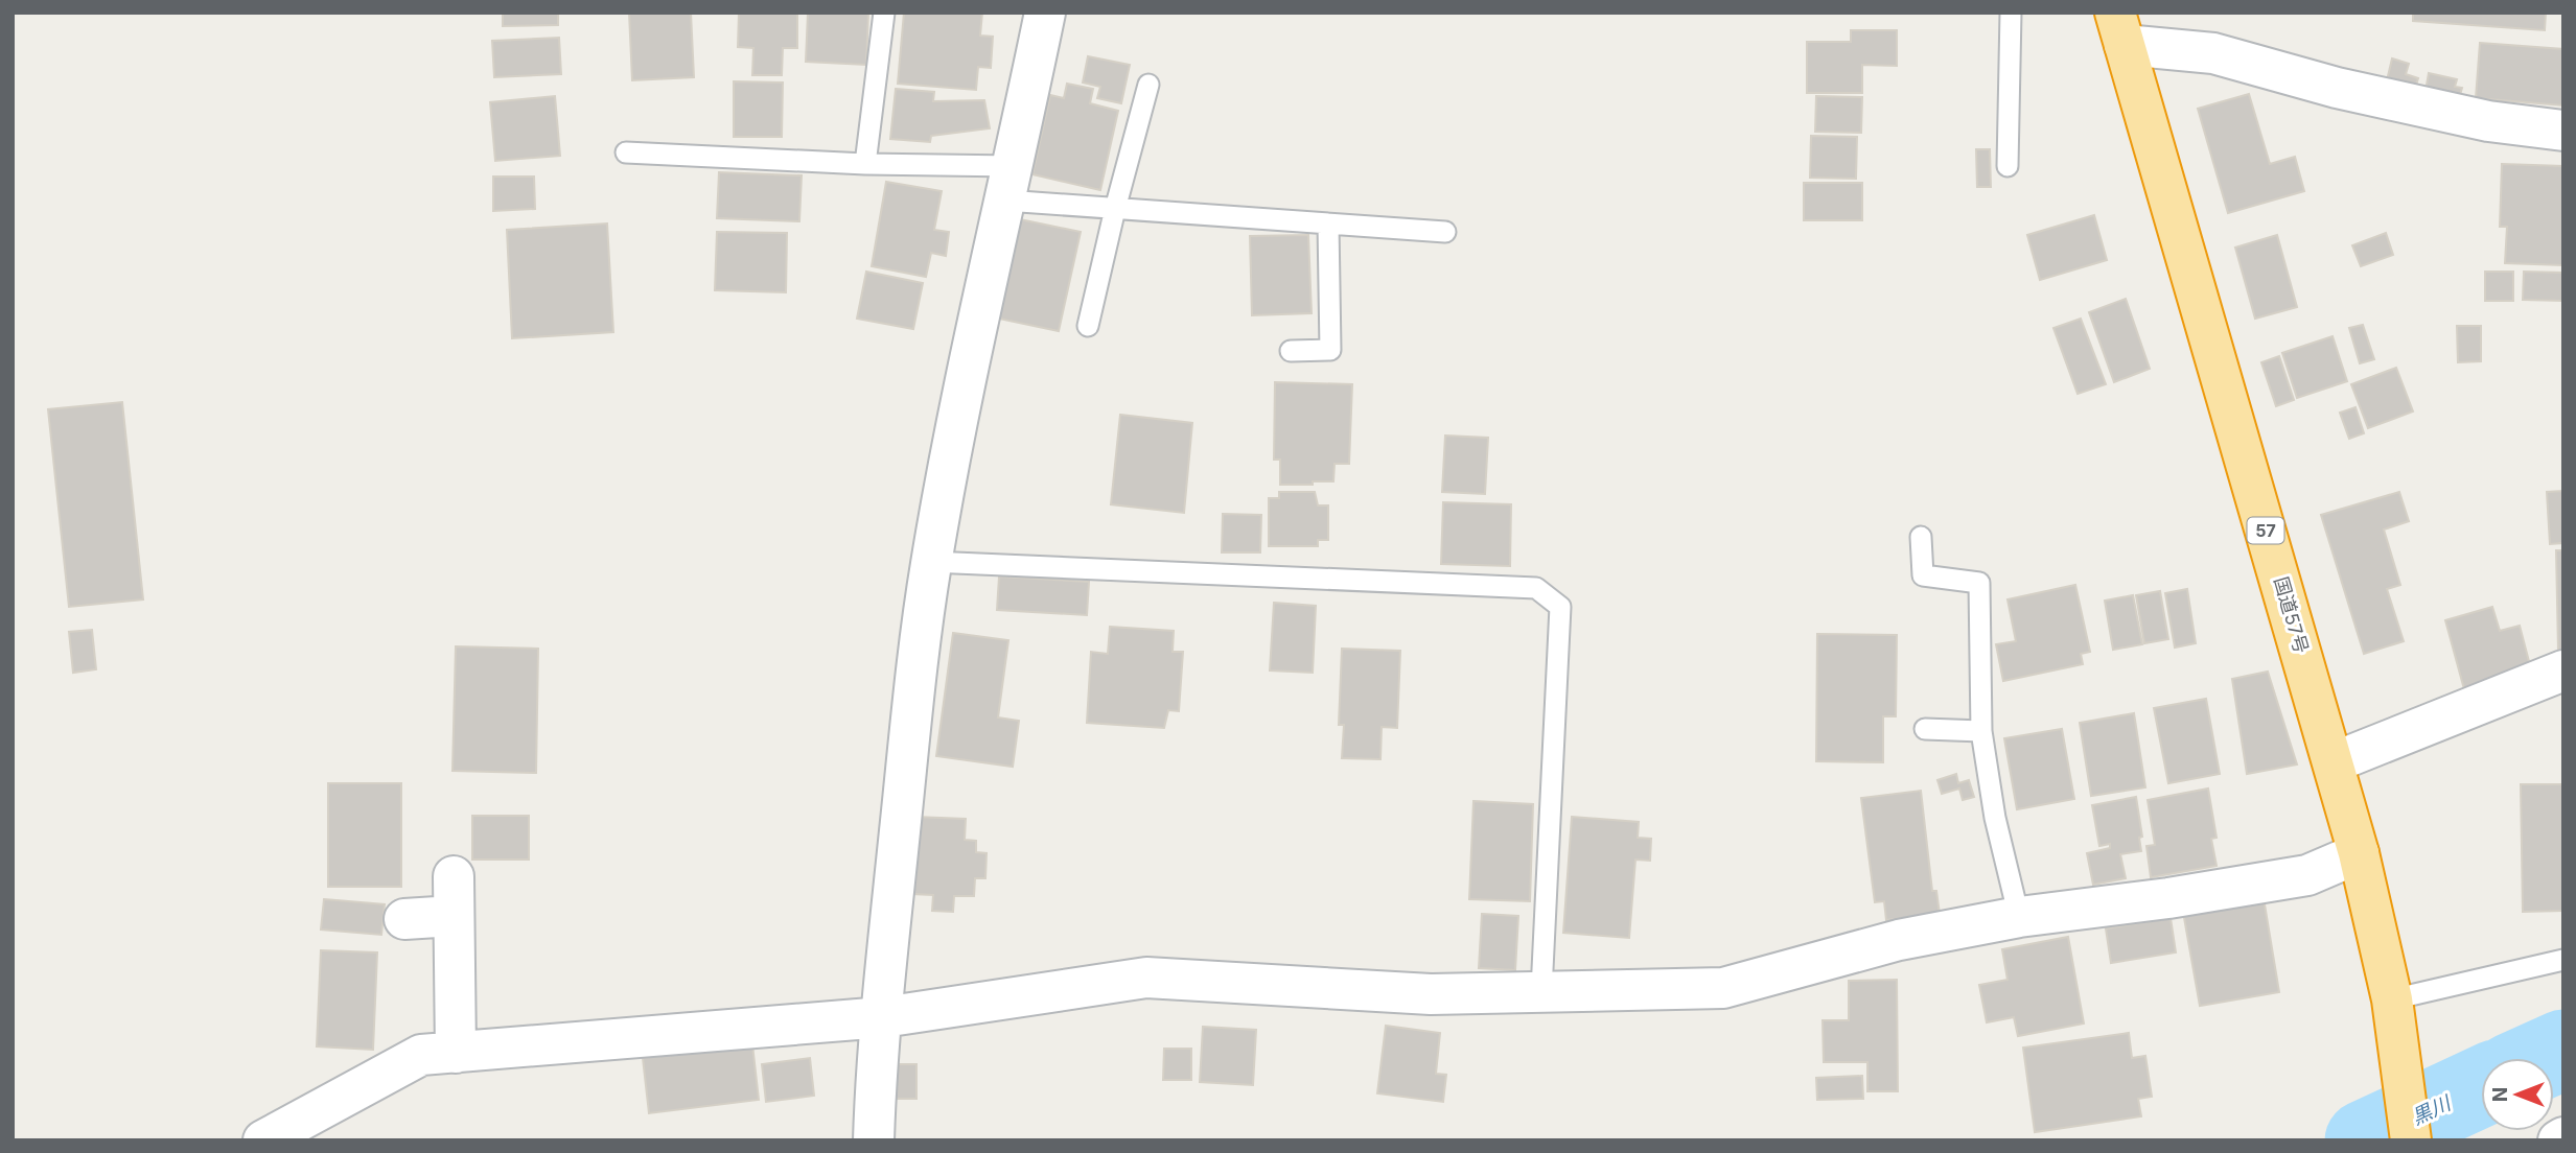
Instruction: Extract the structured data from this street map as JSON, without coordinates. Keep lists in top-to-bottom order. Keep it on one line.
{"streets":{"highway":["57","国道57号"]},"water":["黒川"],"north":"left"}
